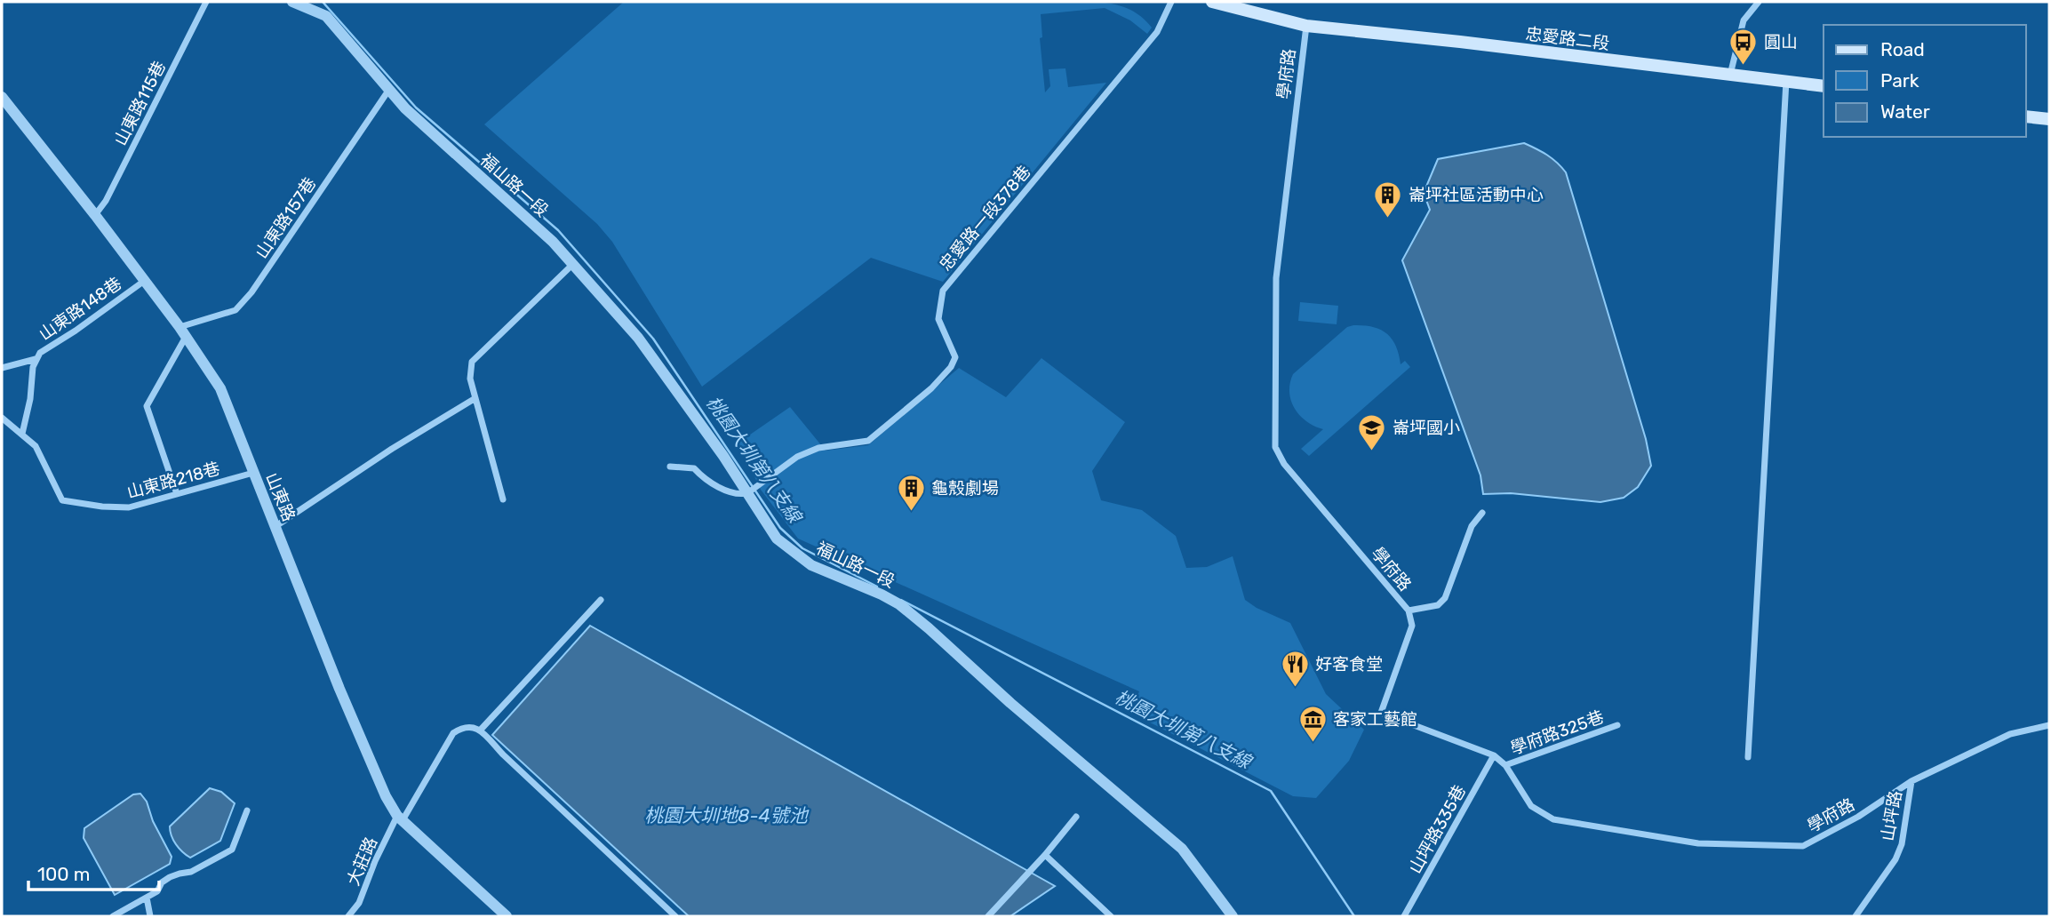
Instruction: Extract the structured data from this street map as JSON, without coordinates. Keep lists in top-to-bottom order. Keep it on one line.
{"streets":{"main road":["忠愛路二段"],"street":["學府路","山東路115巷","福山路一段","山東路157巷","忠愛路一段378巷","山東路148巷","山東路218巷","山東路","學府路325巷","山坪路","山坪路335巷","大莊路"]},"crossings":[["忠愛路二段","學府路"],["學府路","學府路325巷"],["學府路","山坪路"],["學府路","山坪路335巷"],["山東路115巷","山東路"],["福山路一段","山東路157巷"],["福山路一段","忠愛路一段378巷"],["山東路157巷","山東路"],["山東路148巷","山東路218巷"],["山東路148巷","山東路"],["山東路218巷","山東路"],["山東路","大莊路"]],"water":["桃園大圳第八支線","桃園大圳地8-4號池"],"places":{"bus stop":["圓山"],"building":["崙坪社區活動中心","龜殼劇場"],"school or university":["崙坪國小"],"restaurant":["好客食堂"],"museum":["客家工藝館"]},"legend":["Road","Park","Water"],"scale_bar":"100 m"}
